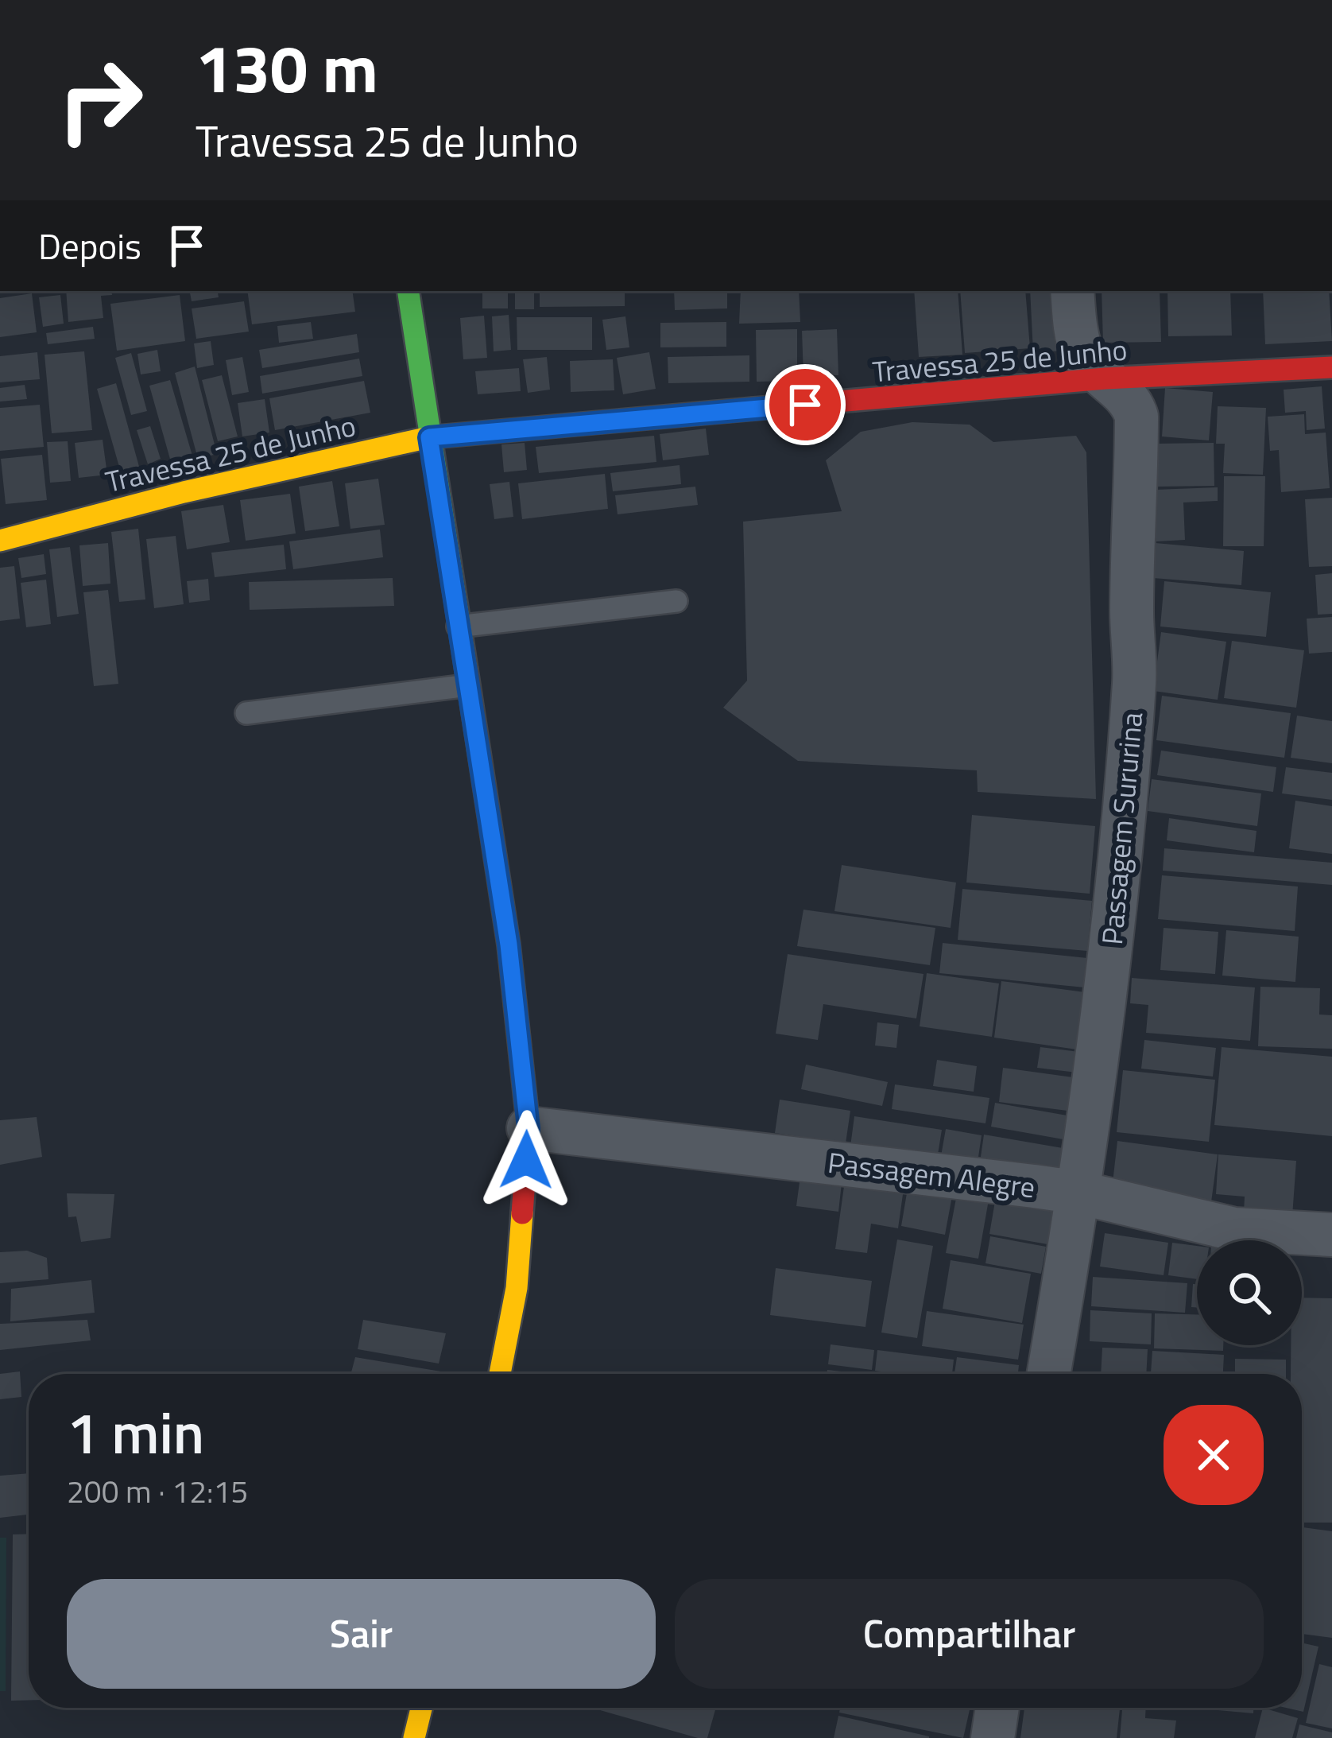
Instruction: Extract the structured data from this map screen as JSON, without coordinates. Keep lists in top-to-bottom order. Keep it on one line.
{"streets":{"street":["Travessa 25 de Junho","Passagem Sururina","Passagem Alegre"]},"crossings":[["Travessa 25 de Junho","Passagem Sururina"],["Passagem Sururina","Passagem Alegre"]],"page":{"turn":["130 m","Travessa 25 de Junho"],"then":"Depois","heading":["1 min","200 m · 12:15"],"buttons":["Sair","Compartilhar"]}}
